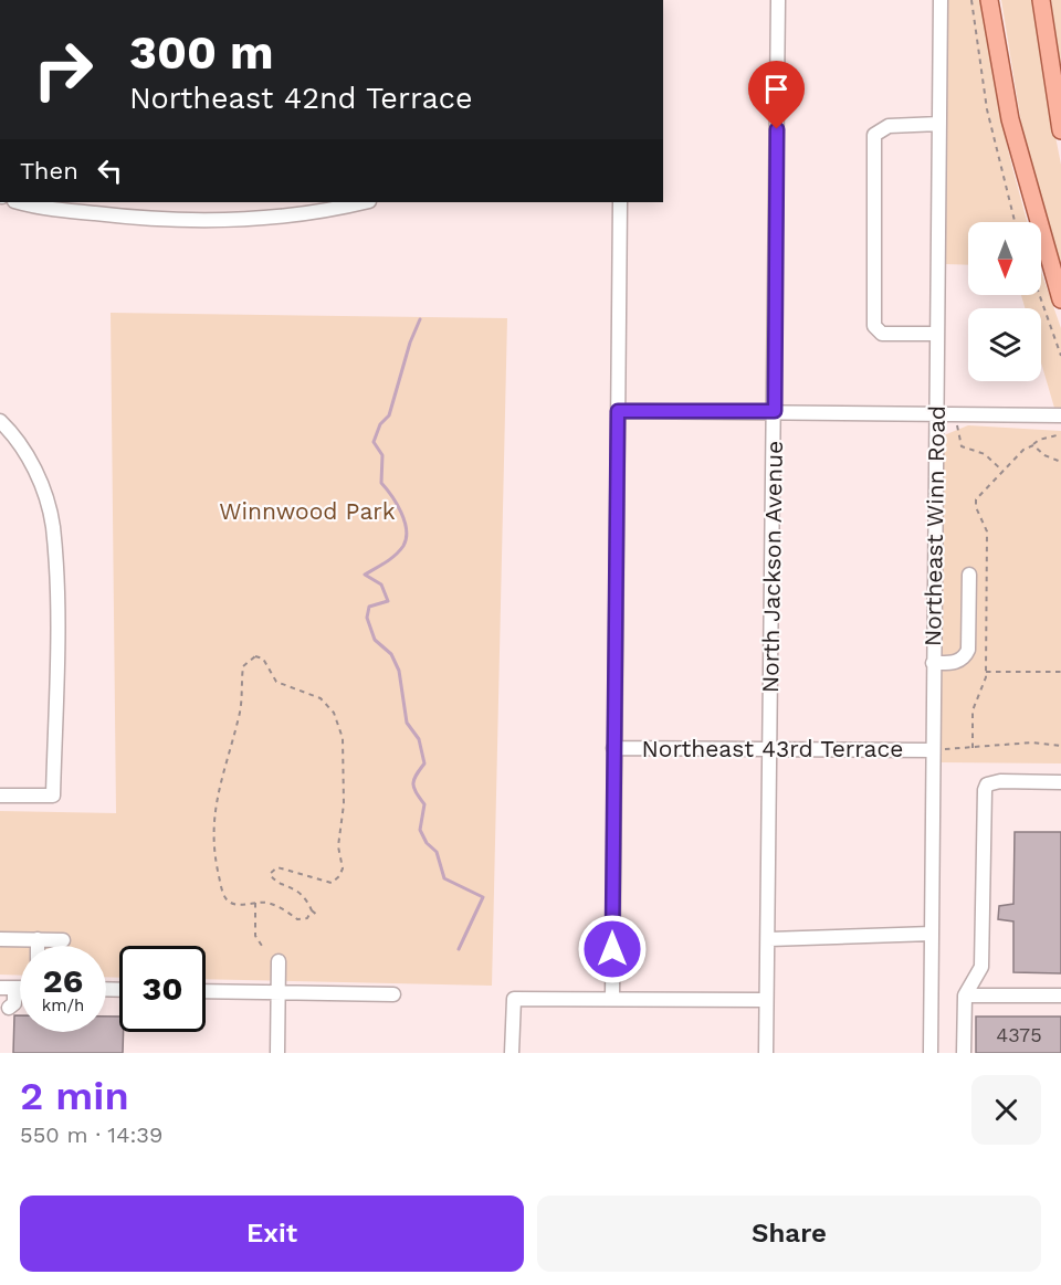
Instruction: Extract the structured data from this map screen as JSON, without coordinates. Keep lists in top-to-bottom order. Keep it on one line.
{"streets":{"street":["Northeast Winn Road","North Jackson Avenue","Northeast 43rd Terrace"]},"crossings":[["Northeast Winn Road","Northeast 43rd Terrace"],["North Jackson Avenue","Northeast 43rd Terrace"]],"parks":["Winnwood Park"],"house_numbers":["4375"],"north":"bottom","page":{"turn":["300 m","Northeast 42nd Terrace"],"then":"Then","speed":"26 km/h","limit":"30","heading":["2 min","550 m · 14:39"],"buttons":["Exit","Share"]}}
